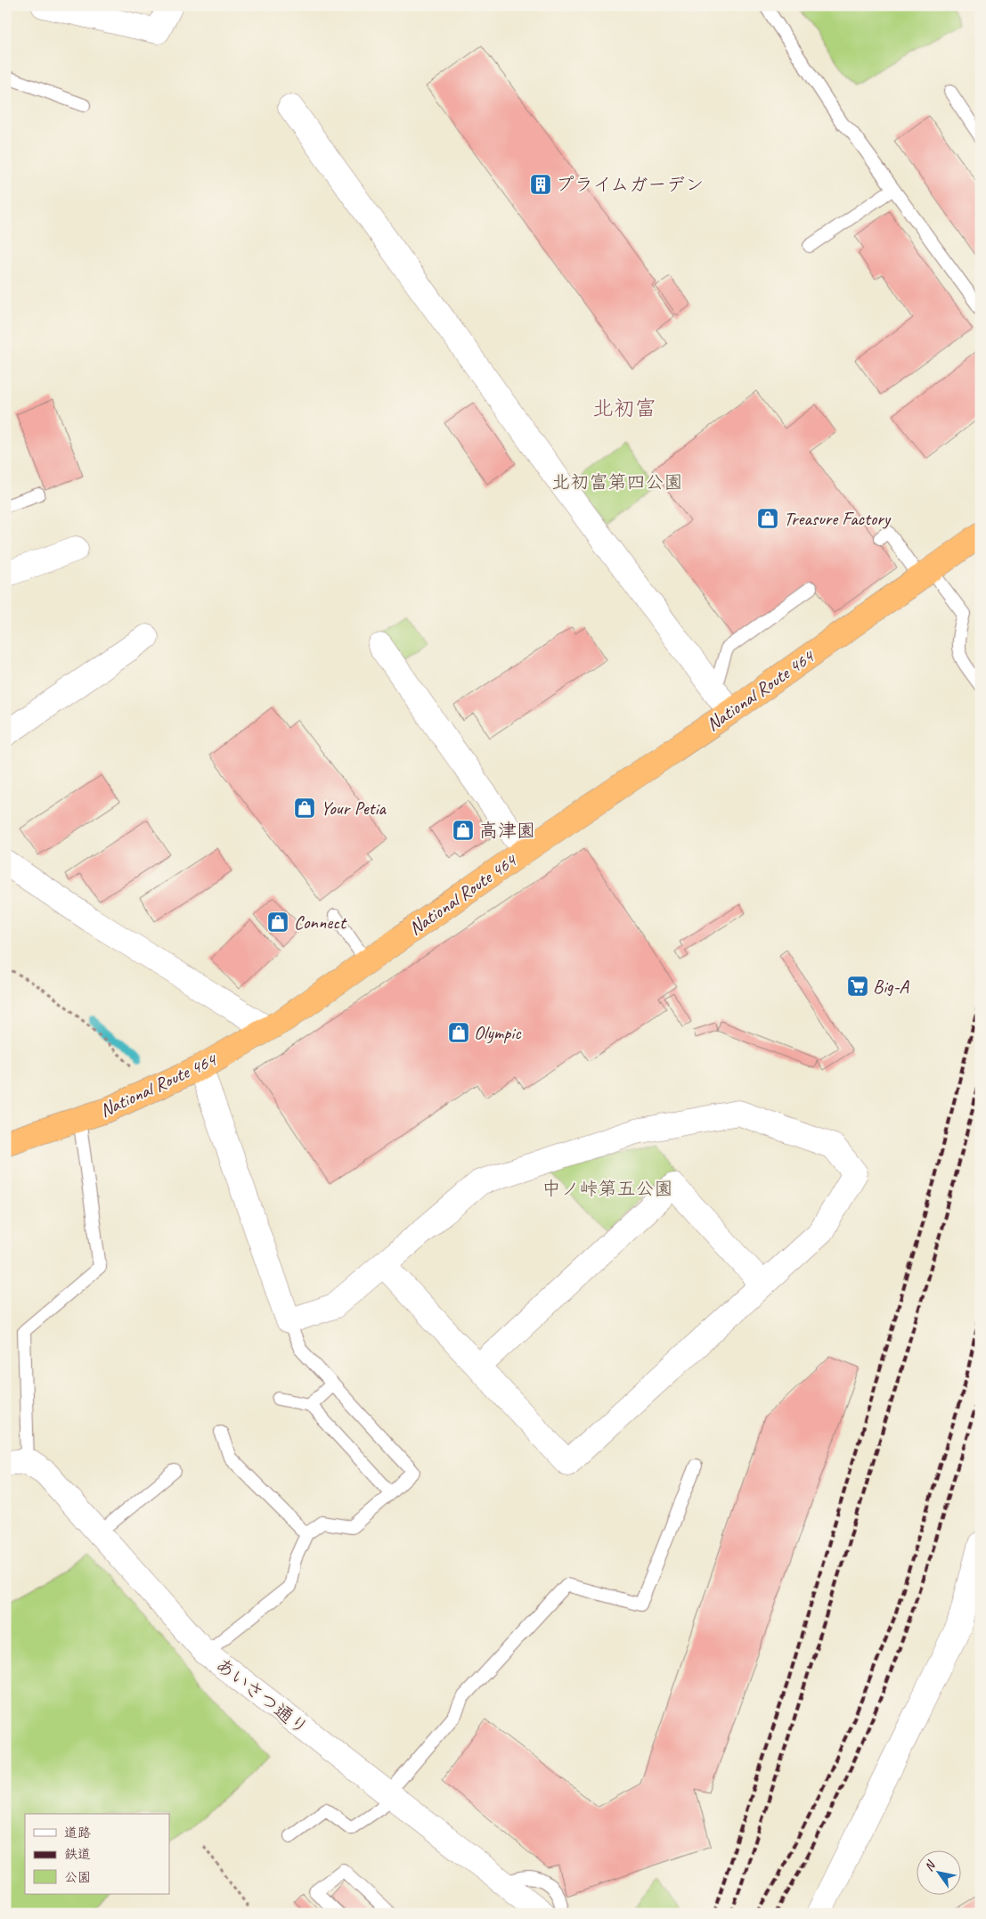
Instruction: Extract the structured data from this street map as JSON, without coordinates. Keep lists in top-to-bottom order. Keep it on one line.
{"streets":{"highway":["National Route 464"],"street":["あいさつ通り"]},"districts":["北初富"],"parks":["北初富第四公園","中ノ峠第五公園"],"places":{"building":["プライムガーデン"],"shop":["Treasure Factory","Your Petia","高津園","Connect","Olympic"],"supermarket":["Big-A"]},"legend":["道路","鉄道","公園"],"north":"top left"}
